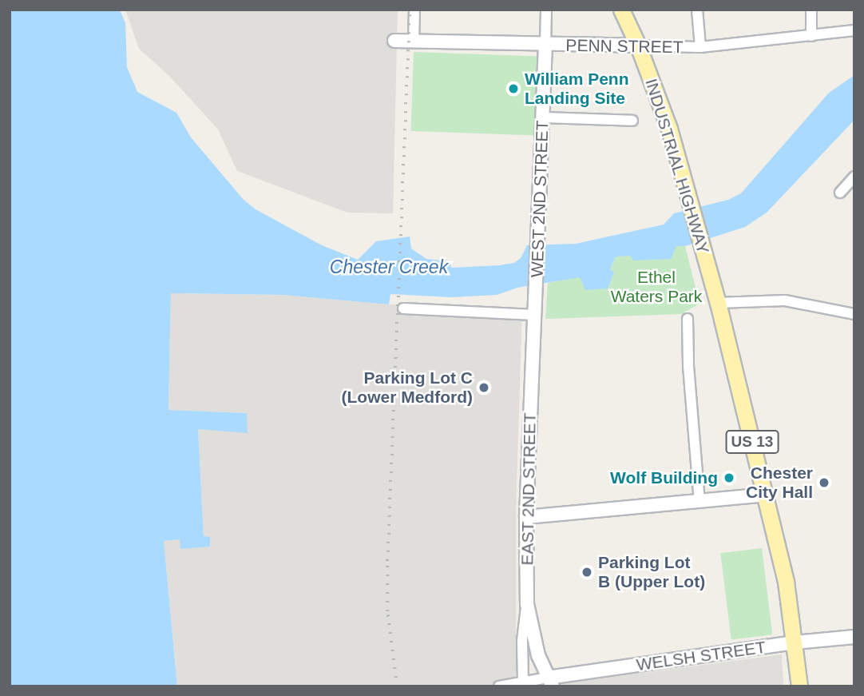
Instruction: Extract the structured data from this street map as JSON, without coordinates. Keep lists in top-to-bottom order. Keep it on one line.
{"streets":{"main road":["INDUSTRIAL HIGHWAY","US 13"],"street":["PENN STREET","WEST 2ND STREET","EAST 2ND STREET","WELSH STREET"]},"crossings":[["PENN STREET","INDUSTRIAL HIGHWAY"],["PENN STREET","WEST 2ND STREET"],["INDUSTRIAL HIGHWAY","WELSH STREET"],["WEST 2ND STREET","EAST 2ND STREET"],["EAST 2ND STREET","WELSH STREET"]],"water":["Chester Creek"],"parks":["Ethel Waters Park"],"places":["William Penn Landing Site","Parking Lot C (Lower Medford)","Wolf Building","Chester City Hall","Parking Lot B (Upper Lot)"]}
